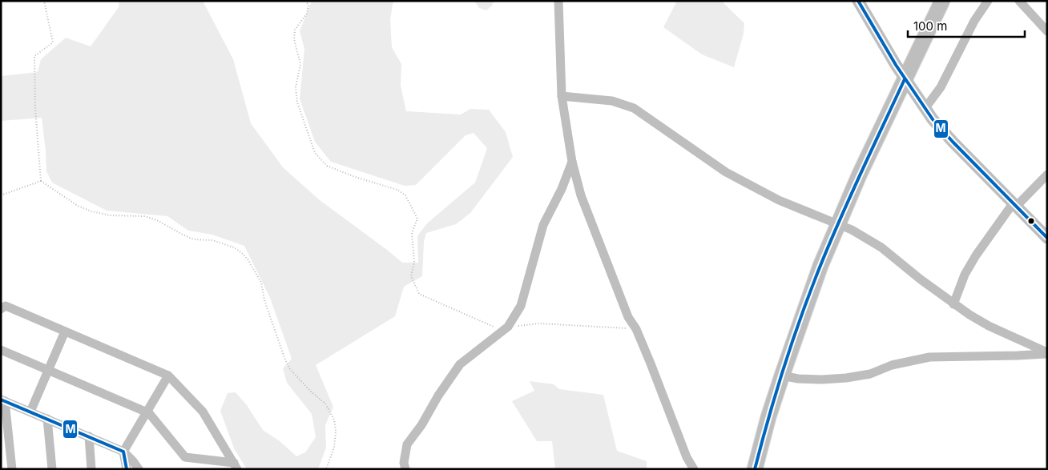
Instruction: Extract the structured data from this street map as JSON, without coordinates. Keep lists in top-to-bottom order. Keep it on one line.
{"lines":["transit line M"],"scale_bar":"100 m"}
